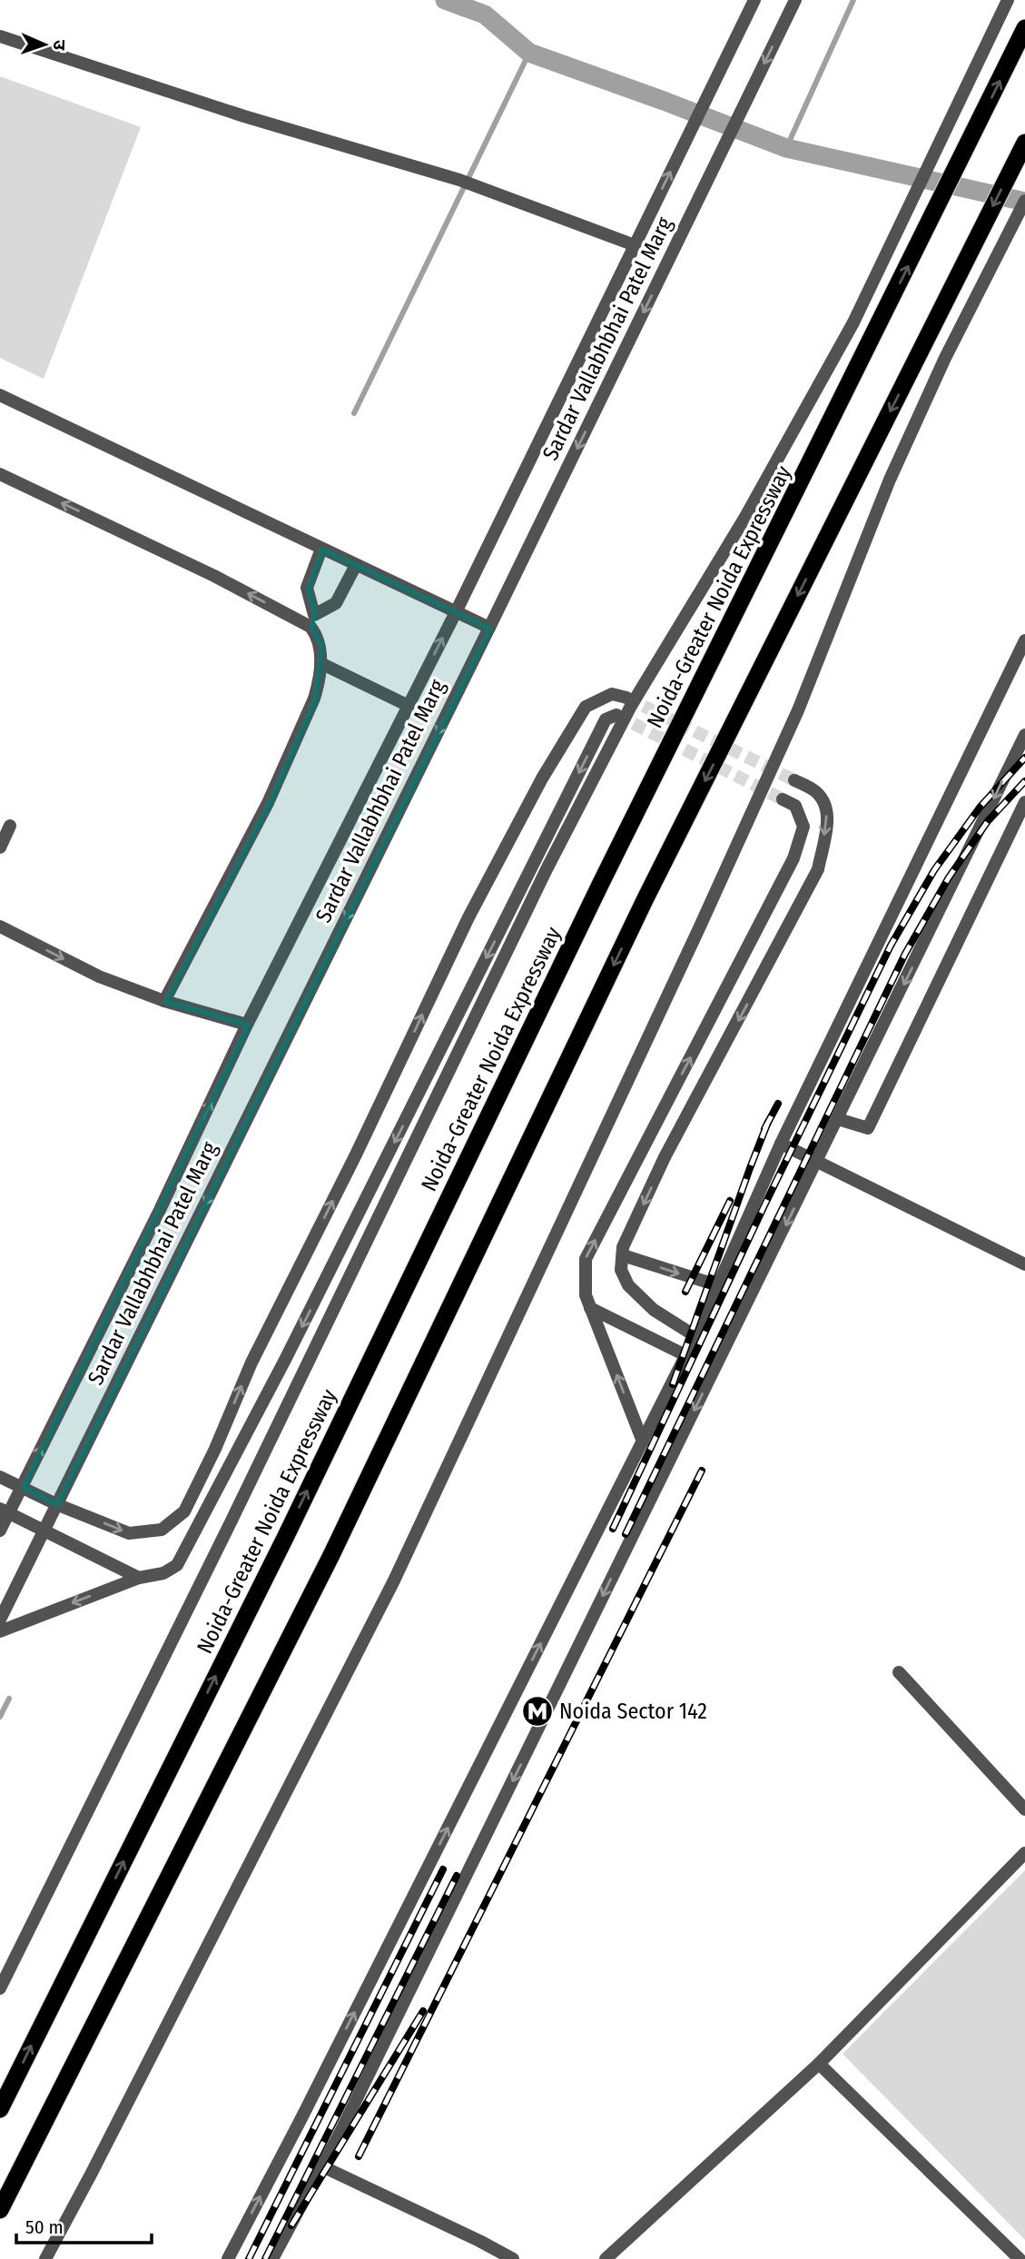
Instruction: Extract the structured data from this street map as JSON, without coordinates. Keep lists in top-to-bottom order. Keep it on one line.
{"streets":{"highway":["Noida-Greater Noida Expressway"],"street":["Sardar Vallabhbhai Patel Marg"]},"places":{"metro station":["Noida Sector 142"]},"scale_bar":"50 m","north":"right"}
